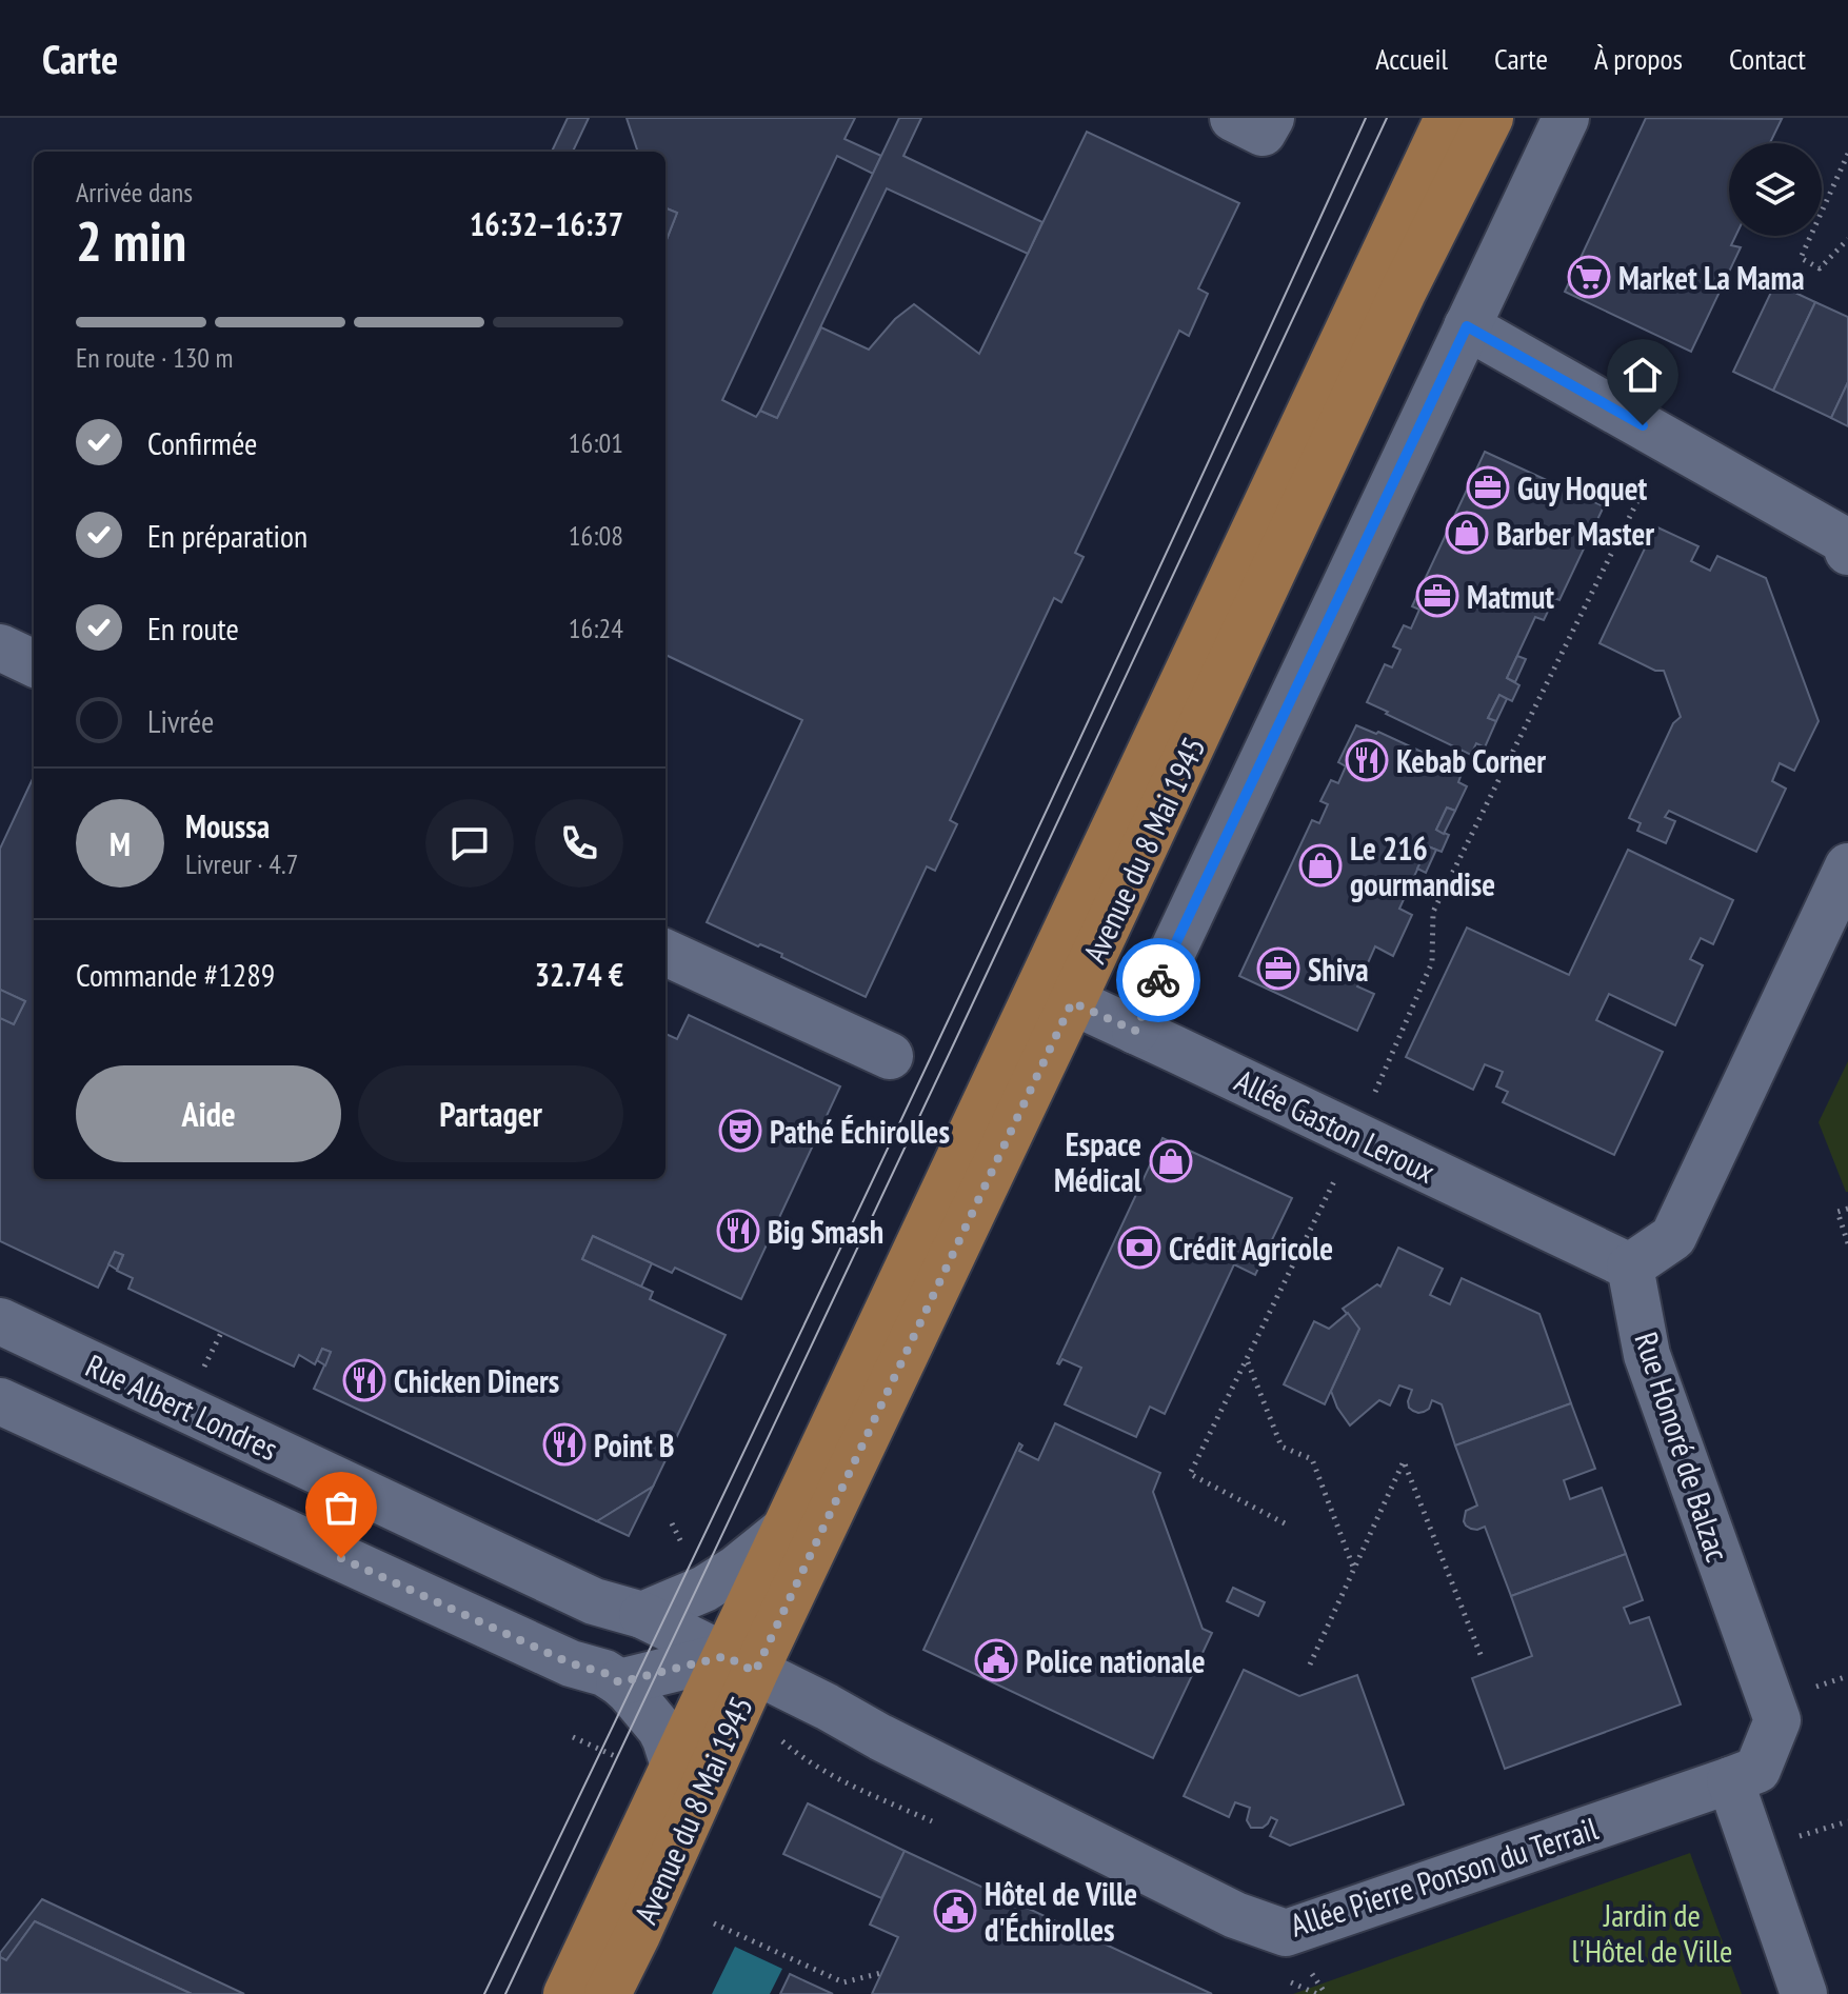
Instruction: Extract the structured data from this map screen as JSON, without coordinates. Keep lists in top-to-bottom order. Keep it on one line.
{"streets":{"main road":["Avenue du 8 Mai 1945"],"street":["Allée Gaston Leroux","Rue Albert Londres","Rue Honoré de Balzac","Allée Pierre Ponson du Terrail"]},"crossings":[["Avenue du 8 Mai 1945","Allée Gaston Leroux"],["Avenue du 8 Mai 1945","Rue Albert Londres"],["Avenue du 8 Mai 1945","Allée Pierre Ponson du Terrail"],["Allée Gaston Leroux","Rue Honoré de Balzac"],["Rue Albert Londres","Allée Pierre Ponson du Terrail"],["Rue Honoré de Balzac","Allée Pierre Ponson du Terrail"]],"parks":["Jardin de l'Hôtel de Ville"],"places":{"supermarket":["Market La Mama"],"office":["Guy Hoquet","Matmut","Shiva"],"shop":["Barber Master","Le 216 gourmandise","Espace Médical"],"restaurant":["Kebab Corner","Big Smash","Chicken Diners","Point B"],"theatre":["Pathé Échirolles"],"bank":["Crédit Agricole"],"public building":["Police nationale","Hôtel de Ville d'Échirolles"]},"page":{"header":"Carte","nav":["Accueil","Carte","À propos","Contact"],"heading":["2 min","Arrivée dans","16:32–16:37"],"panel":["Moussa","Livreur · 4.7","Commande #1289","32.74 €"],"bar":"En route · 130 m","list":[["Confirmée","16:01"],["En préparation","16:08"],["En route","16:24"],"Livrée"],"round":"M","buttons":["Aide","Partager"]}}
